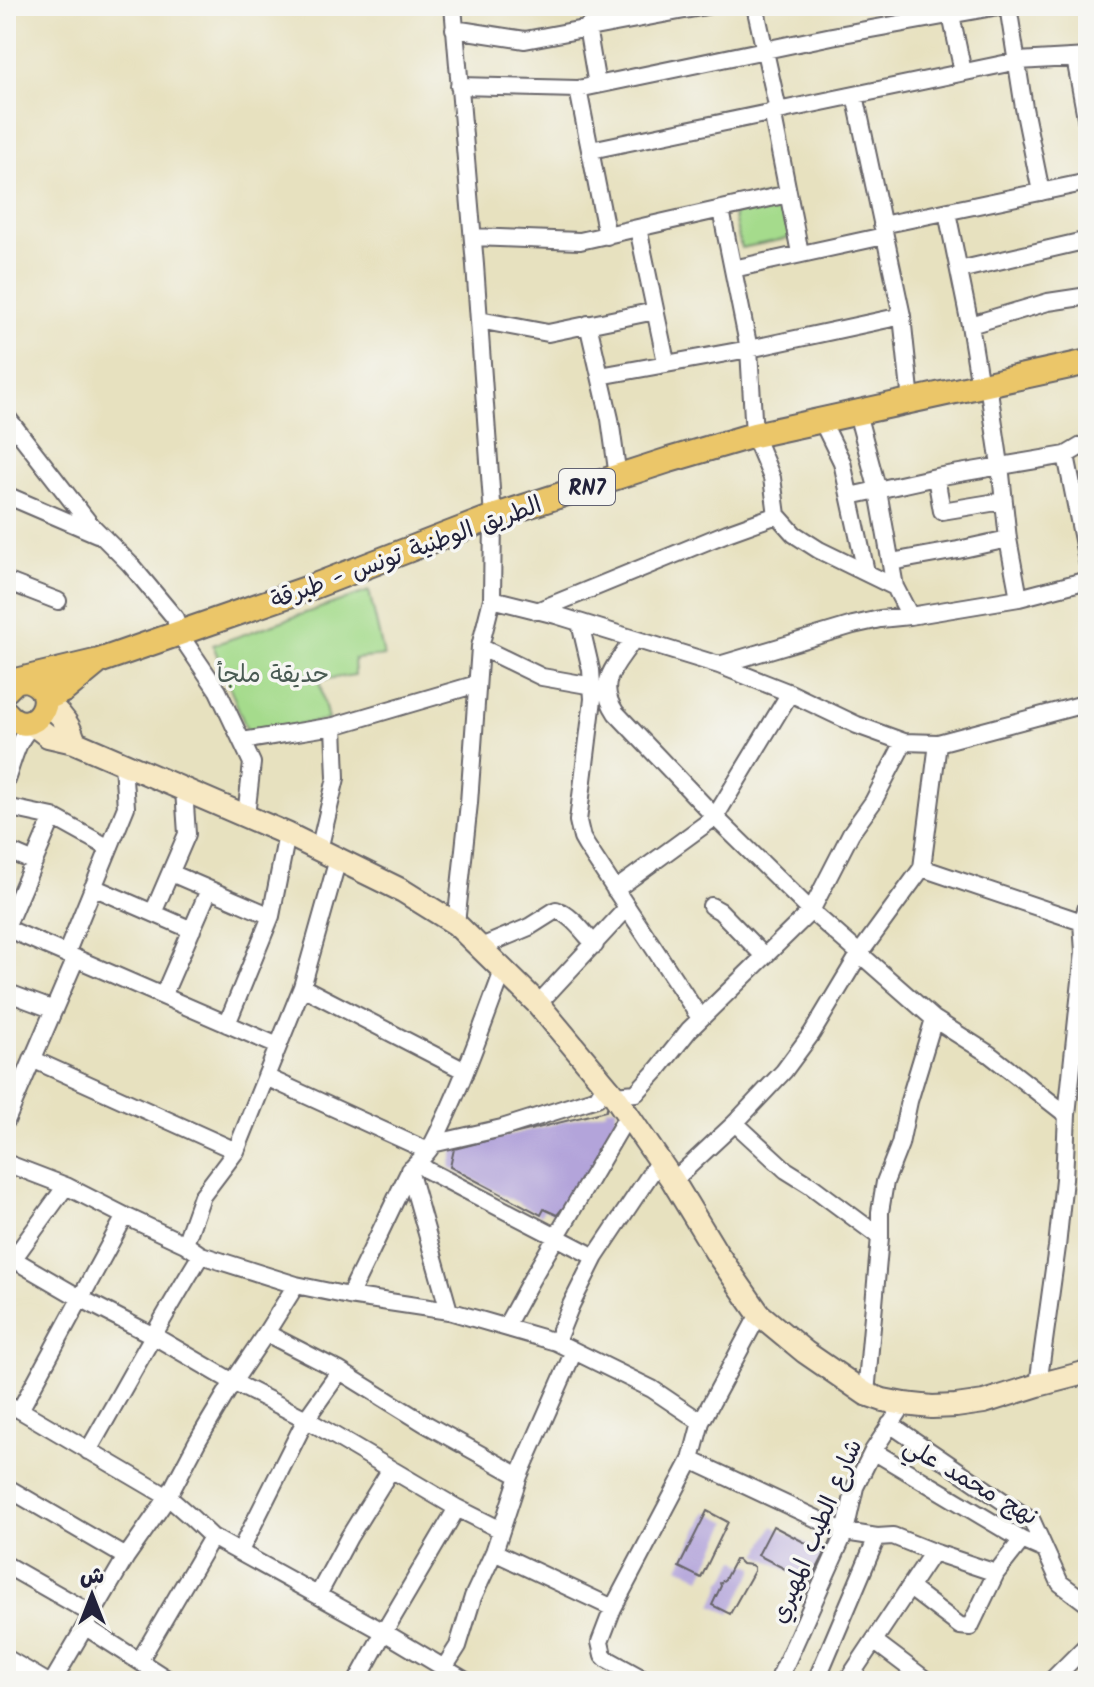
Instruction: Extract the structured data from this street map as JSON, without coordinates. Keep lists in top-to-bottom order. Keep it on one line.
{"streets":{"main road":["RN7","الطريق الوطنية تونس - طبرقة"],"street":["نهج محمد علي","شارع الطيب المهيري"]},"crossings":[["RN7","الطريق الوطنية تونس - طبرقة"],["نهج محمد علي","شارع الطيب المهيري"]],"parks":["حديقة ملجأ"],"north":"top"}
